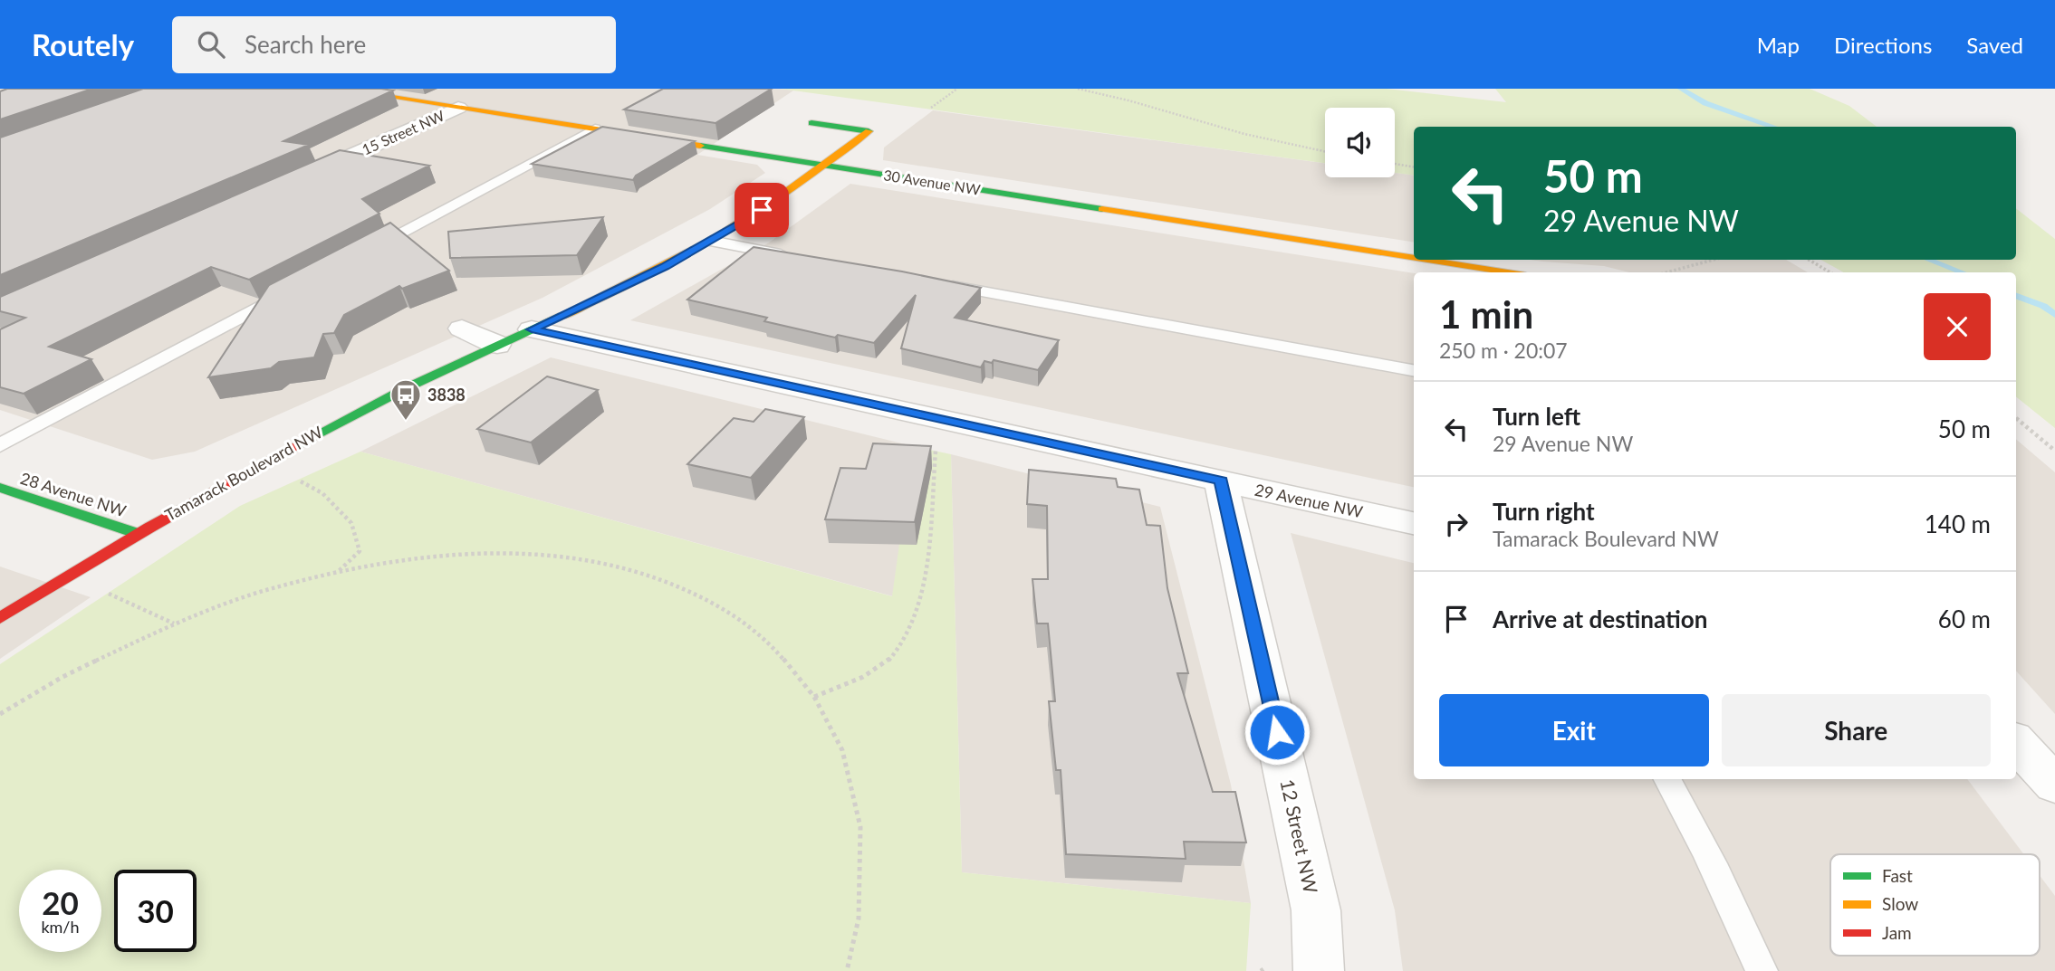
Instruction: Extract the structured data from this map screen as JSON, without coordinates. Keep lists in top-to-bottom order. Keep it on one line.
{"streets":{"street":["15 Street NW","30 Avenue NW","Tamarack Boulevard NW","28 Avenue NW","29 Avenue NW","12 Street NW"]},"crossings":[["15 Street NW","30 Avenue NW"],["30 Avenue NW","Tamarack Boulevard NW"],["Tamarack Boulevard NW","28 Avenue NW"],["Tamarack Boulevard NW","29 Avenue NW"],["29 Avenue NW","12 Street NW"]],"places":{"bus stop":["3838"]},"legend":["Fast","Slow","Jam"],"page":{"header":"Routely","search":"Search here","nav":["Map","Directions","Saved"],"turn":["50 m","29 Avenue NW"],"heading":["1 min","250 m · 20:07"],"list":[{"name":"Turn left","note":"29 Avenue NW","value":"50 m"},{"name":"Turn right","note":"Tamarack Boulevard NW","value":"140 m"},{"name":"Arrive at destination","value":"60 m"}],"buttons":["Exit","Share"],"speed":"20 km/h","limit":"30"}}
